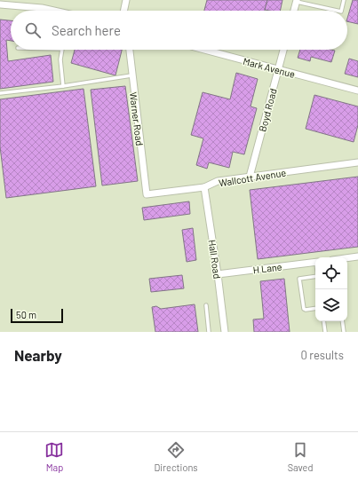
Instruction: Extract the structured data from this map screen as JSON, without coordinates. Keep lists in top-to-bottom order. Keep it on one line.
{"streets":{"street":["Mark Avenue","Boyd Road","Warner Road","Wallcott Avenue","Hall Road","H Lane"]},"crossings":[["Mark Avenue","Boyd Road"],["Boyd Road","Wallcott Avenue"],["Warner Road","Wallcott Avenue"],["Wallcott Avenue","Hall Road"],["Hall Road","H Lane"]],"scale_bar":"50 m","page":{"search":"Search here","scale":"50 m","heading":["Nearby","0 results"],"nav":["Map","Directions","Saved"]}}
